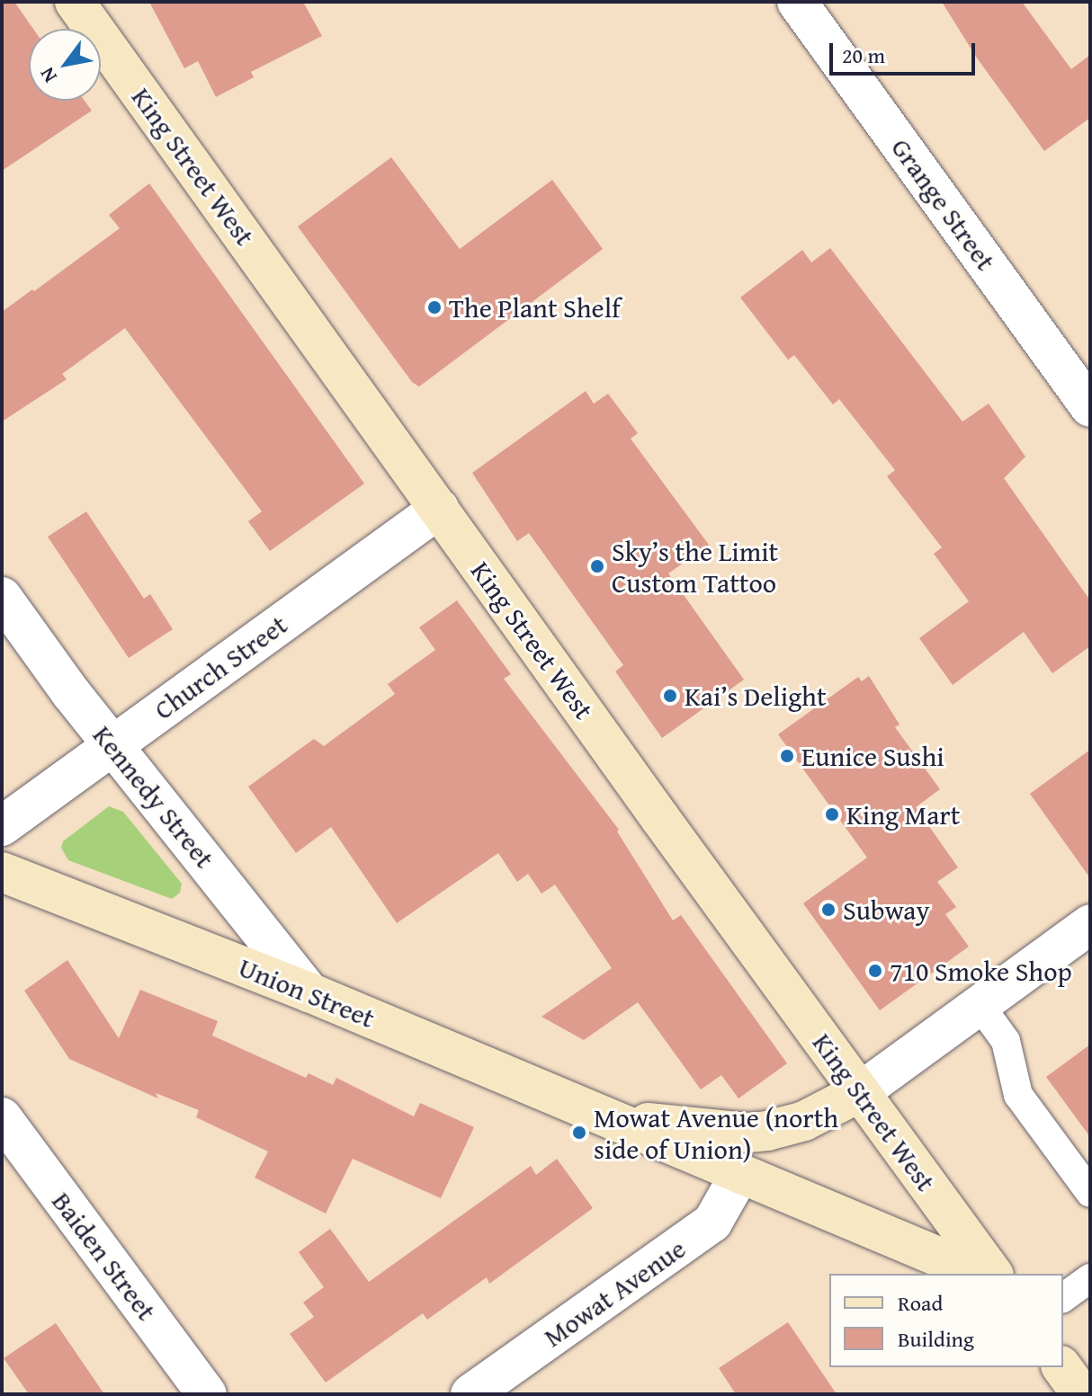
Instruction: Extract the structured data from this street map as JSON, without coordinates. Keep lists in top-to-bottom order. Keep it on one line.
{"streets":{"main road":["King Street West","Union Street"],"street":["Grange Street","Church Street","Kennedy Street","Baiden Street","Mowat Avenue"]},"crossings":[["King Street West","Church Street"],["King Street West","Union Street"],["Church Street","Kennedy Street"],["Kennedy Street","Union Street"],["Union Street","Mowat Avenue"]],"places":["The Plant Shelf","Sky’s the Limit Custom Tattoo","Kai’s Delight","Eunice Sushi","King Mart","Subway","710 Smoke Shop","Mowat Avenue (north side of Union)"],"legend":["Road","Building"],"scale_bar":"20 m","north":"bottom left"}
